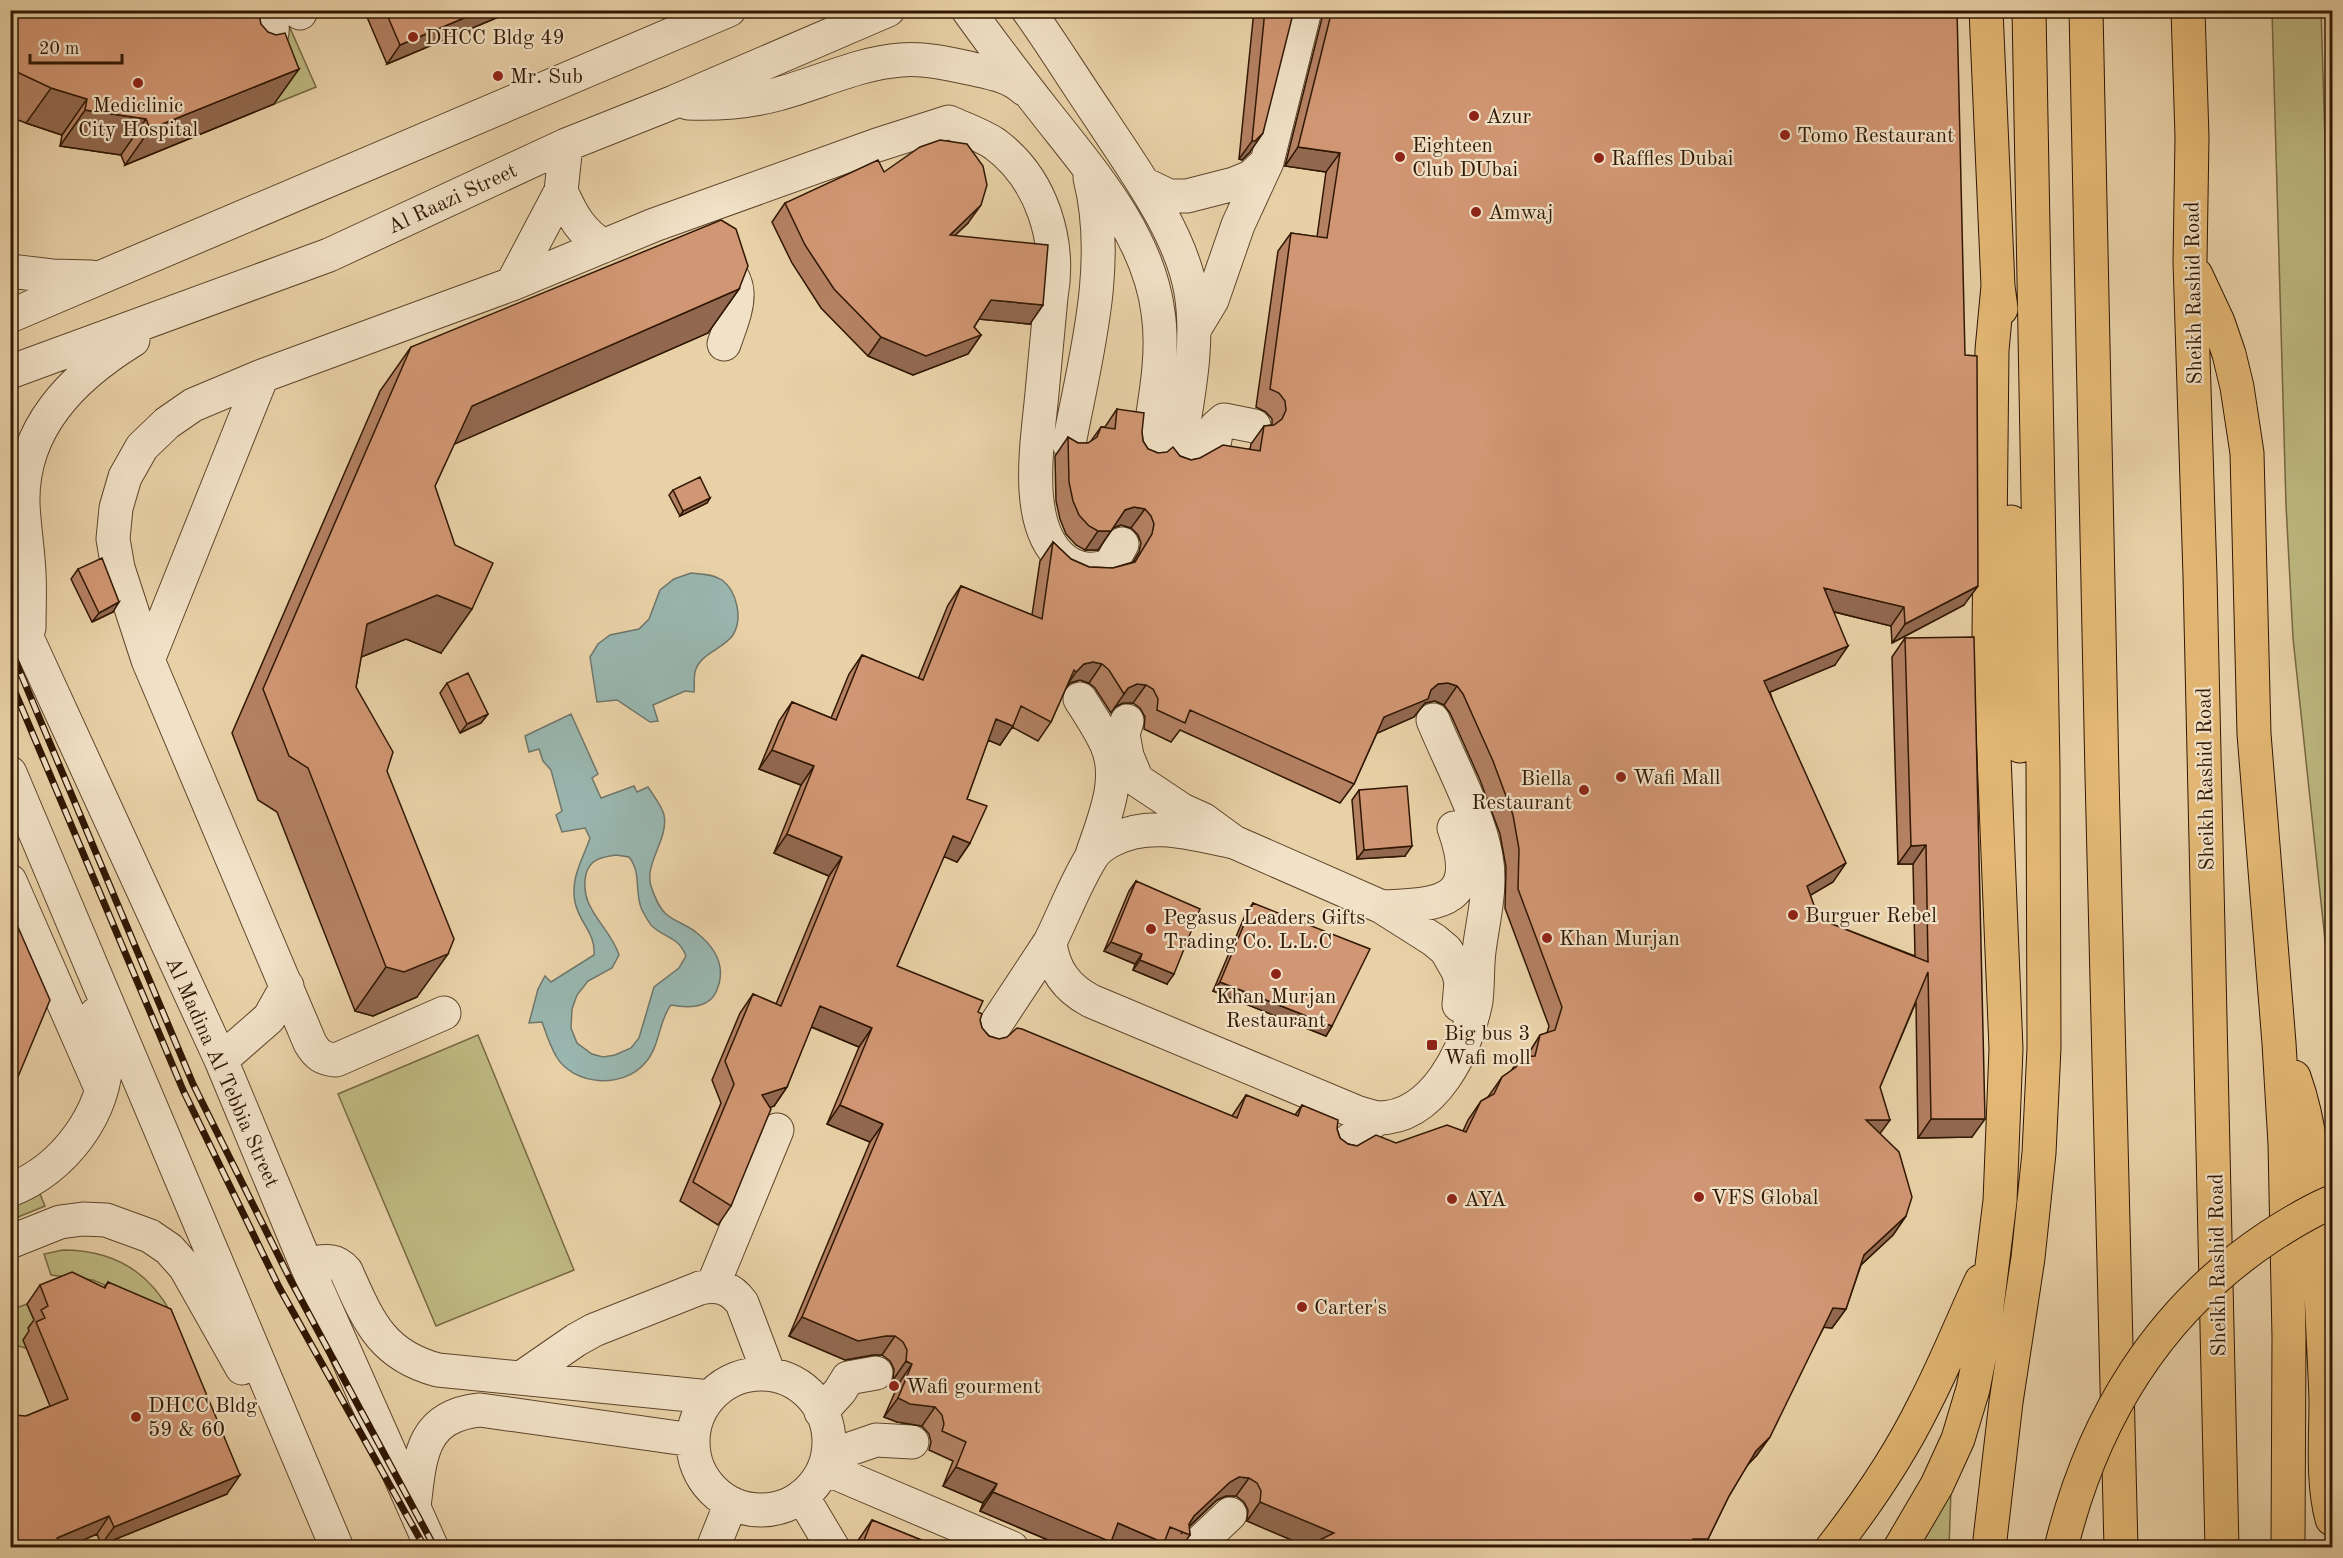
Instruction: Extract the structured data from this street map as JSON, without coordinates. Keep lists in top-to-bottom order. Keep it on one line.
{"streets":{"highway":["Sheikh Rashid Road"],"street":["Al Raazi Street","Al Madina Al Tebbia Street"]},"places":{"other":["DHCC Bldg 49","Mr. Sub","Mediclinic City Hospital","Azur","Tomo Restaurant","Eighteen Club DUbai","Raffles Dubai","Amwaj","Wafi Mall","Biella Restaurant","Burguer Rebel","Pegasus Leaders Gifts Trading Co. L.L.C","Khan Murjan","Khan Murjan Restaurant","VFS Global","AYA","Carter's","Wafi gourment","DHCC Bldg 59 & 60"],"transit":["Big bus 3 Wafi moll"]},"scale_bar":"20 m"}
